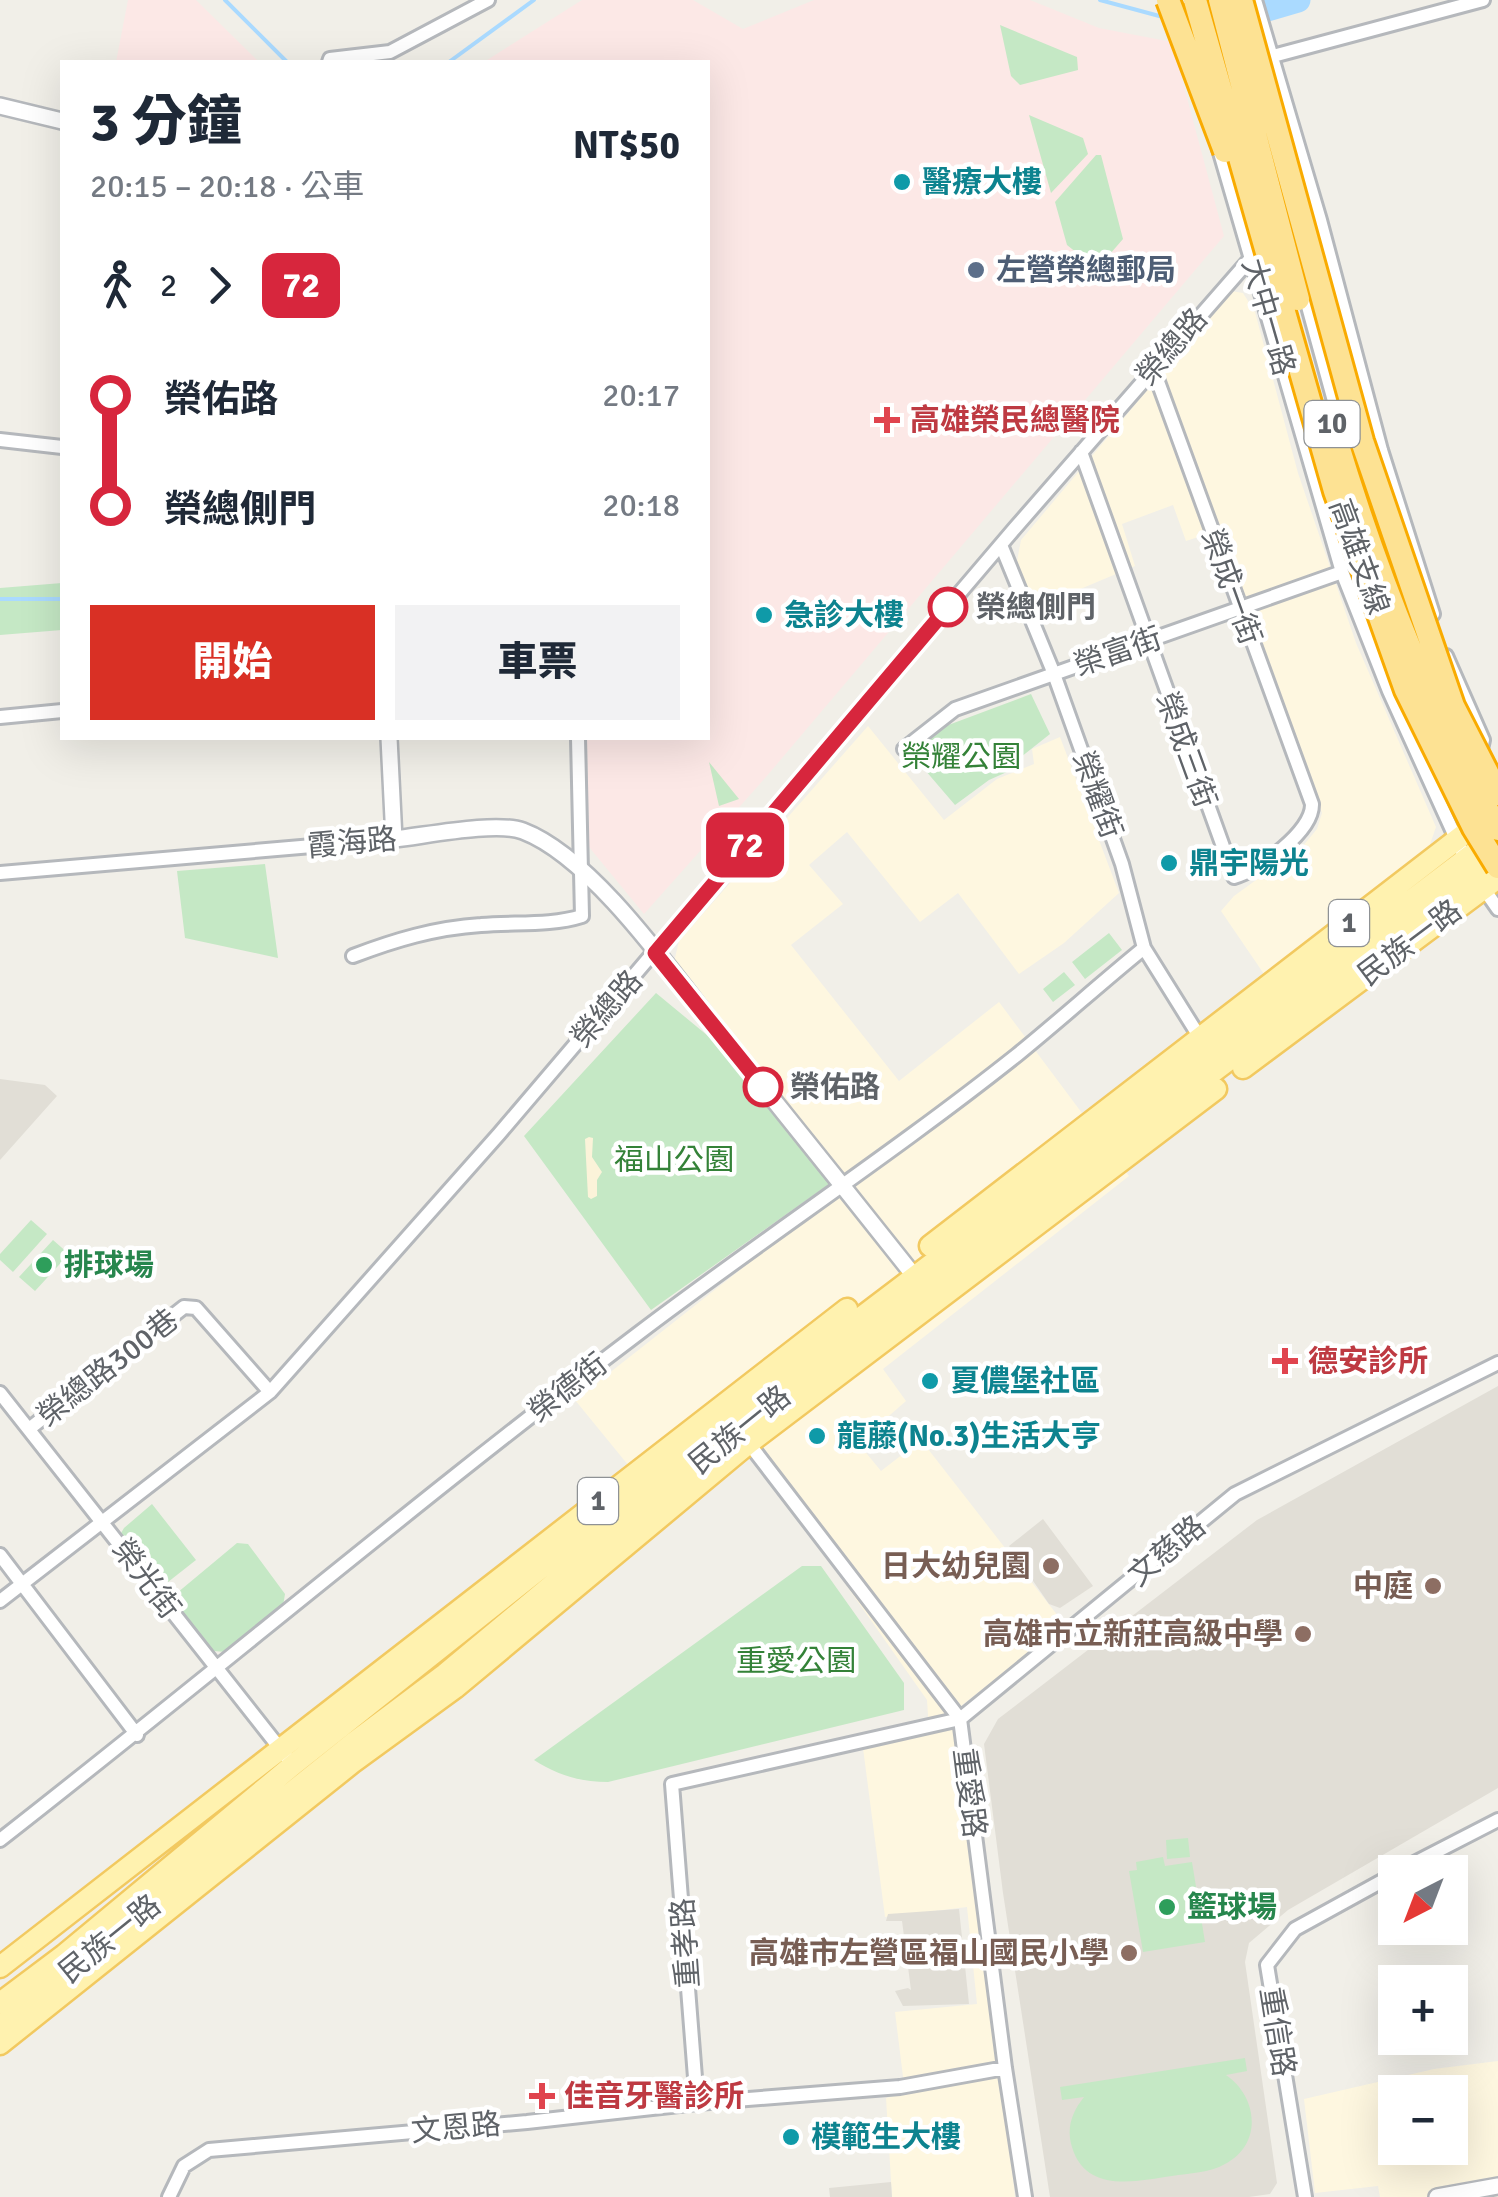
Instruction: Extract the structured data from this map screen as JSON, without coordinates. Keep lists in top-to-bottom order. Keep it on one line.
{"streets":{"highway":["10","高雄支線"],"main road":["1","民族一路"],"street":["大中一路","榮總路","榮成一街","榮富街","榮成三街","榮耀街","霞海路","榮總路300巷","榮德街","文慈路","榮光街","重愛路","重孝路","重信路","文恩路"]},"crossings":[["大中一路","榮總路"],["大中一路","高雄支線"],["大中一路","榮富街"],["大中一路","民族一路"],["榮總路","榮成一街"],["榮總路","榮成三街"],["榮總路","榮耀街"],["榮總路","霞海路"],["榮總路","榮總路300巷"],["榮總路","榮光街"],["高雄支線","民族一路"],["榮成一街","榮富街"],["榮成一街","榮成三街"],["榮富街","榮成三街"],["榮富街","榮耀街"],["榮耀街","民族一路"],["榮耀街","榮德街"],["民族一路","榮光街"],["民族一路","重愛路"],["榮總路300巷","榮光街"],["榮德街","榮光街"],["文慈路","重愛路"],["文慈路","重孝路"],["重愛路","文恩路"],["重孝路","文恩路"]],"parks":["榮耀公園","福山公園","重愛公園"],"places":{"other":["醫療大樓","左營榮總郵局","榮總側門","急診大樓","鼎宇陽光","榮佑路","排球場","夏儂堡社區","龍藤(No.3)生活大亨","日大幼兒園","中庭","高雄市立新莊高級中學","籃球場","高雄市左營區福山國民小學","模範生大樓"],"health":["高雄榮民總醫院","德安診所","佳音牙醫診所"]},"lines":["bus line 72"],"north":"bottom left","page":{"on_map":"72","heading":["3 分鐘","20:15 – 20:18 · 公車","NT$50"],"legs":["2","72"],"list":[{"name":"榮佑路","value":"20:17"},{"name":"榮總側門","value":"20:18"}],"buttons":["開始","車票"],"map_buttons":["+","−"]}}
